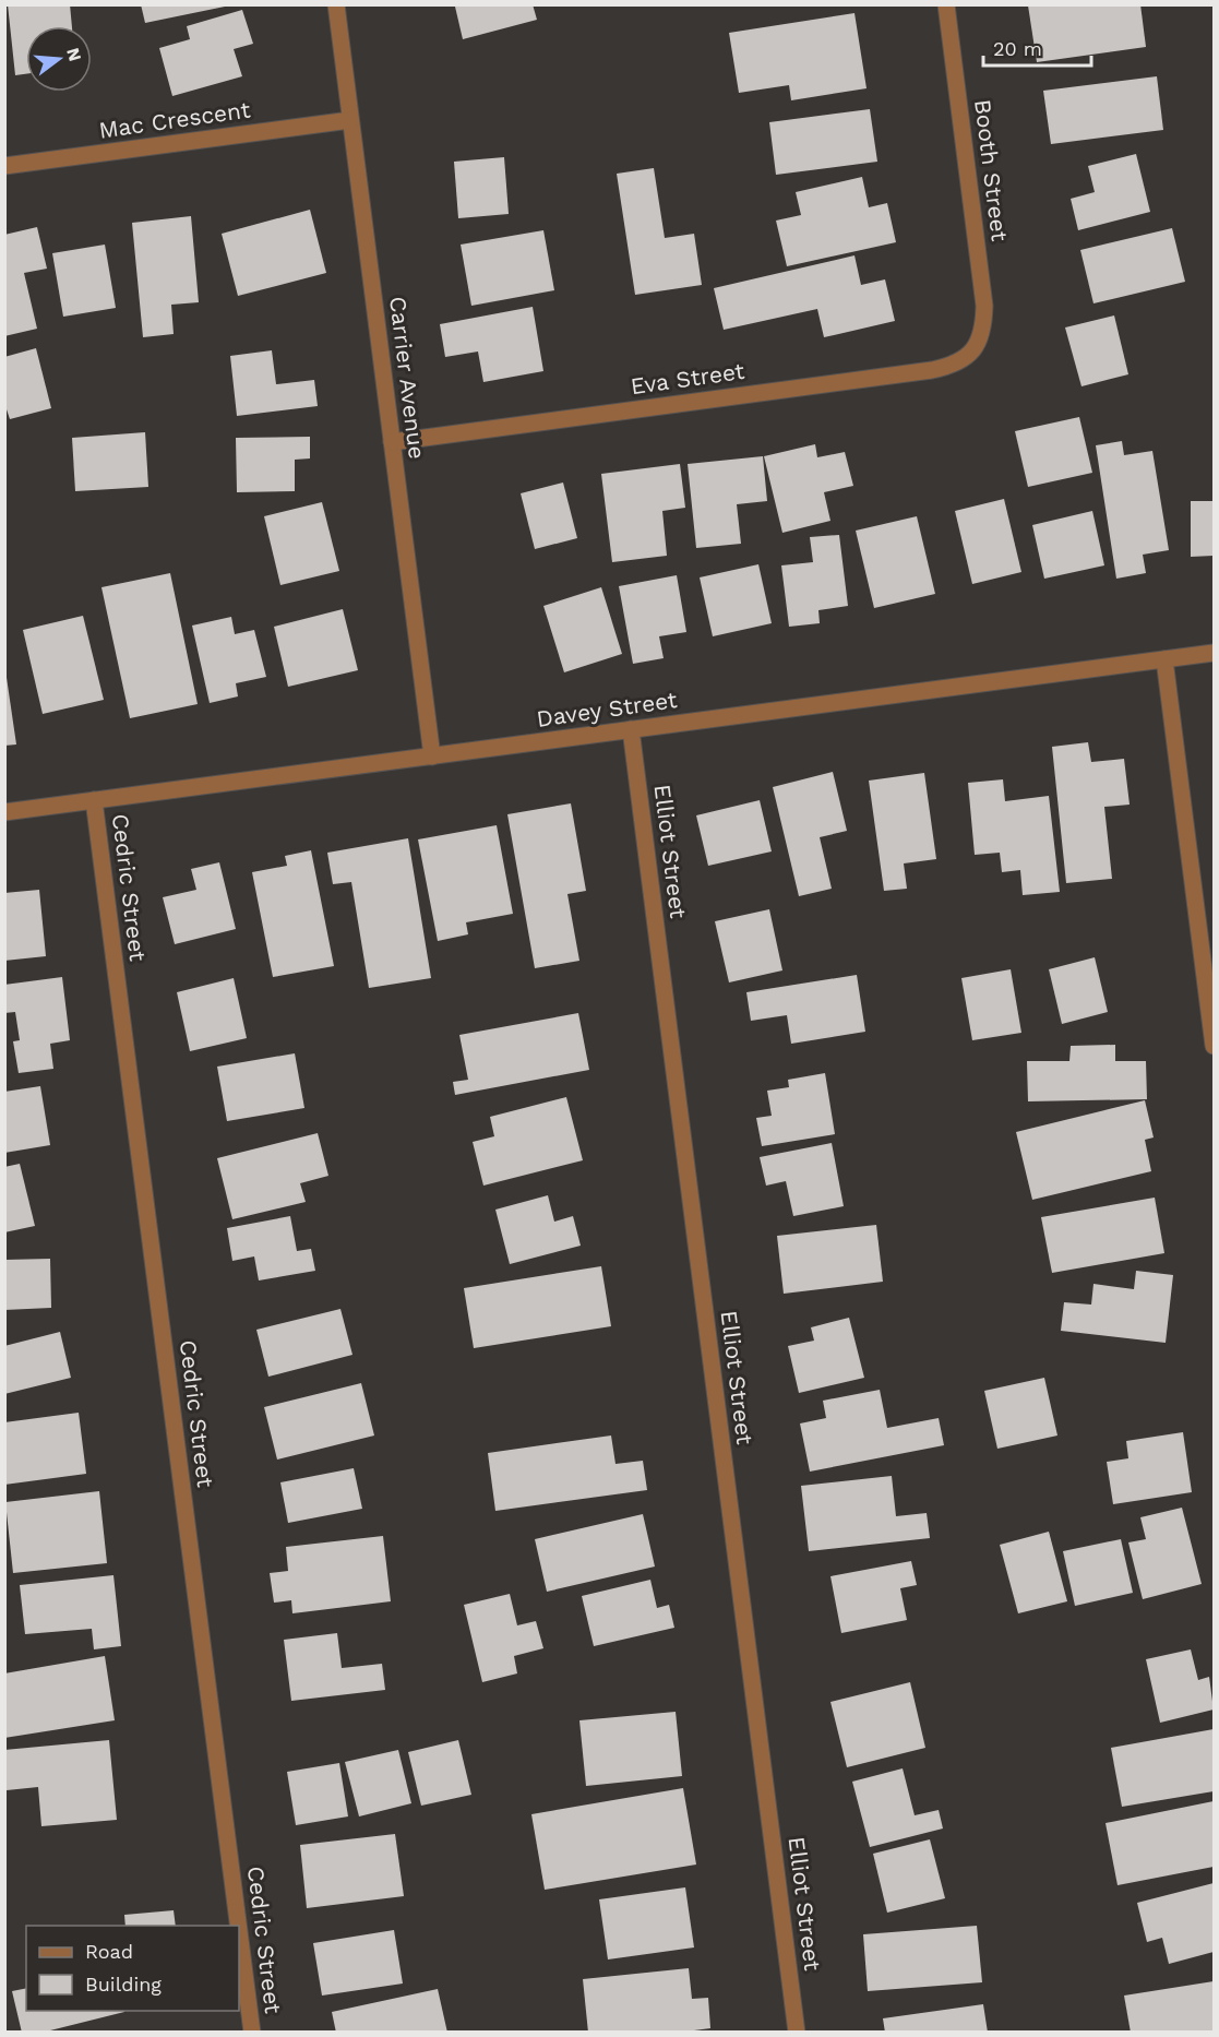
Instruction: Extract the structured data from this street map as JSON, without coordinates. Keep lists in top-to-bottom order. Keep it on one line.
{"streets":{"street":["Mac Crescent","Booth Street","Carrier Avenue","Eva Street","Davey Street","Elliot Street","Cedric Street"]},"crossings":[["Mac Crescent","Carrier Avenue"],["Booth Street","Eva Street"],["Carrier Avenue","Eva Street"],["Carrier Avenue","Davey Street"],["Davey Street","Elliot Street"],["Davey Street","Cedric Street"]],"legend":["Road","Building"],"scale_bar":"20 m","north":"right"}
